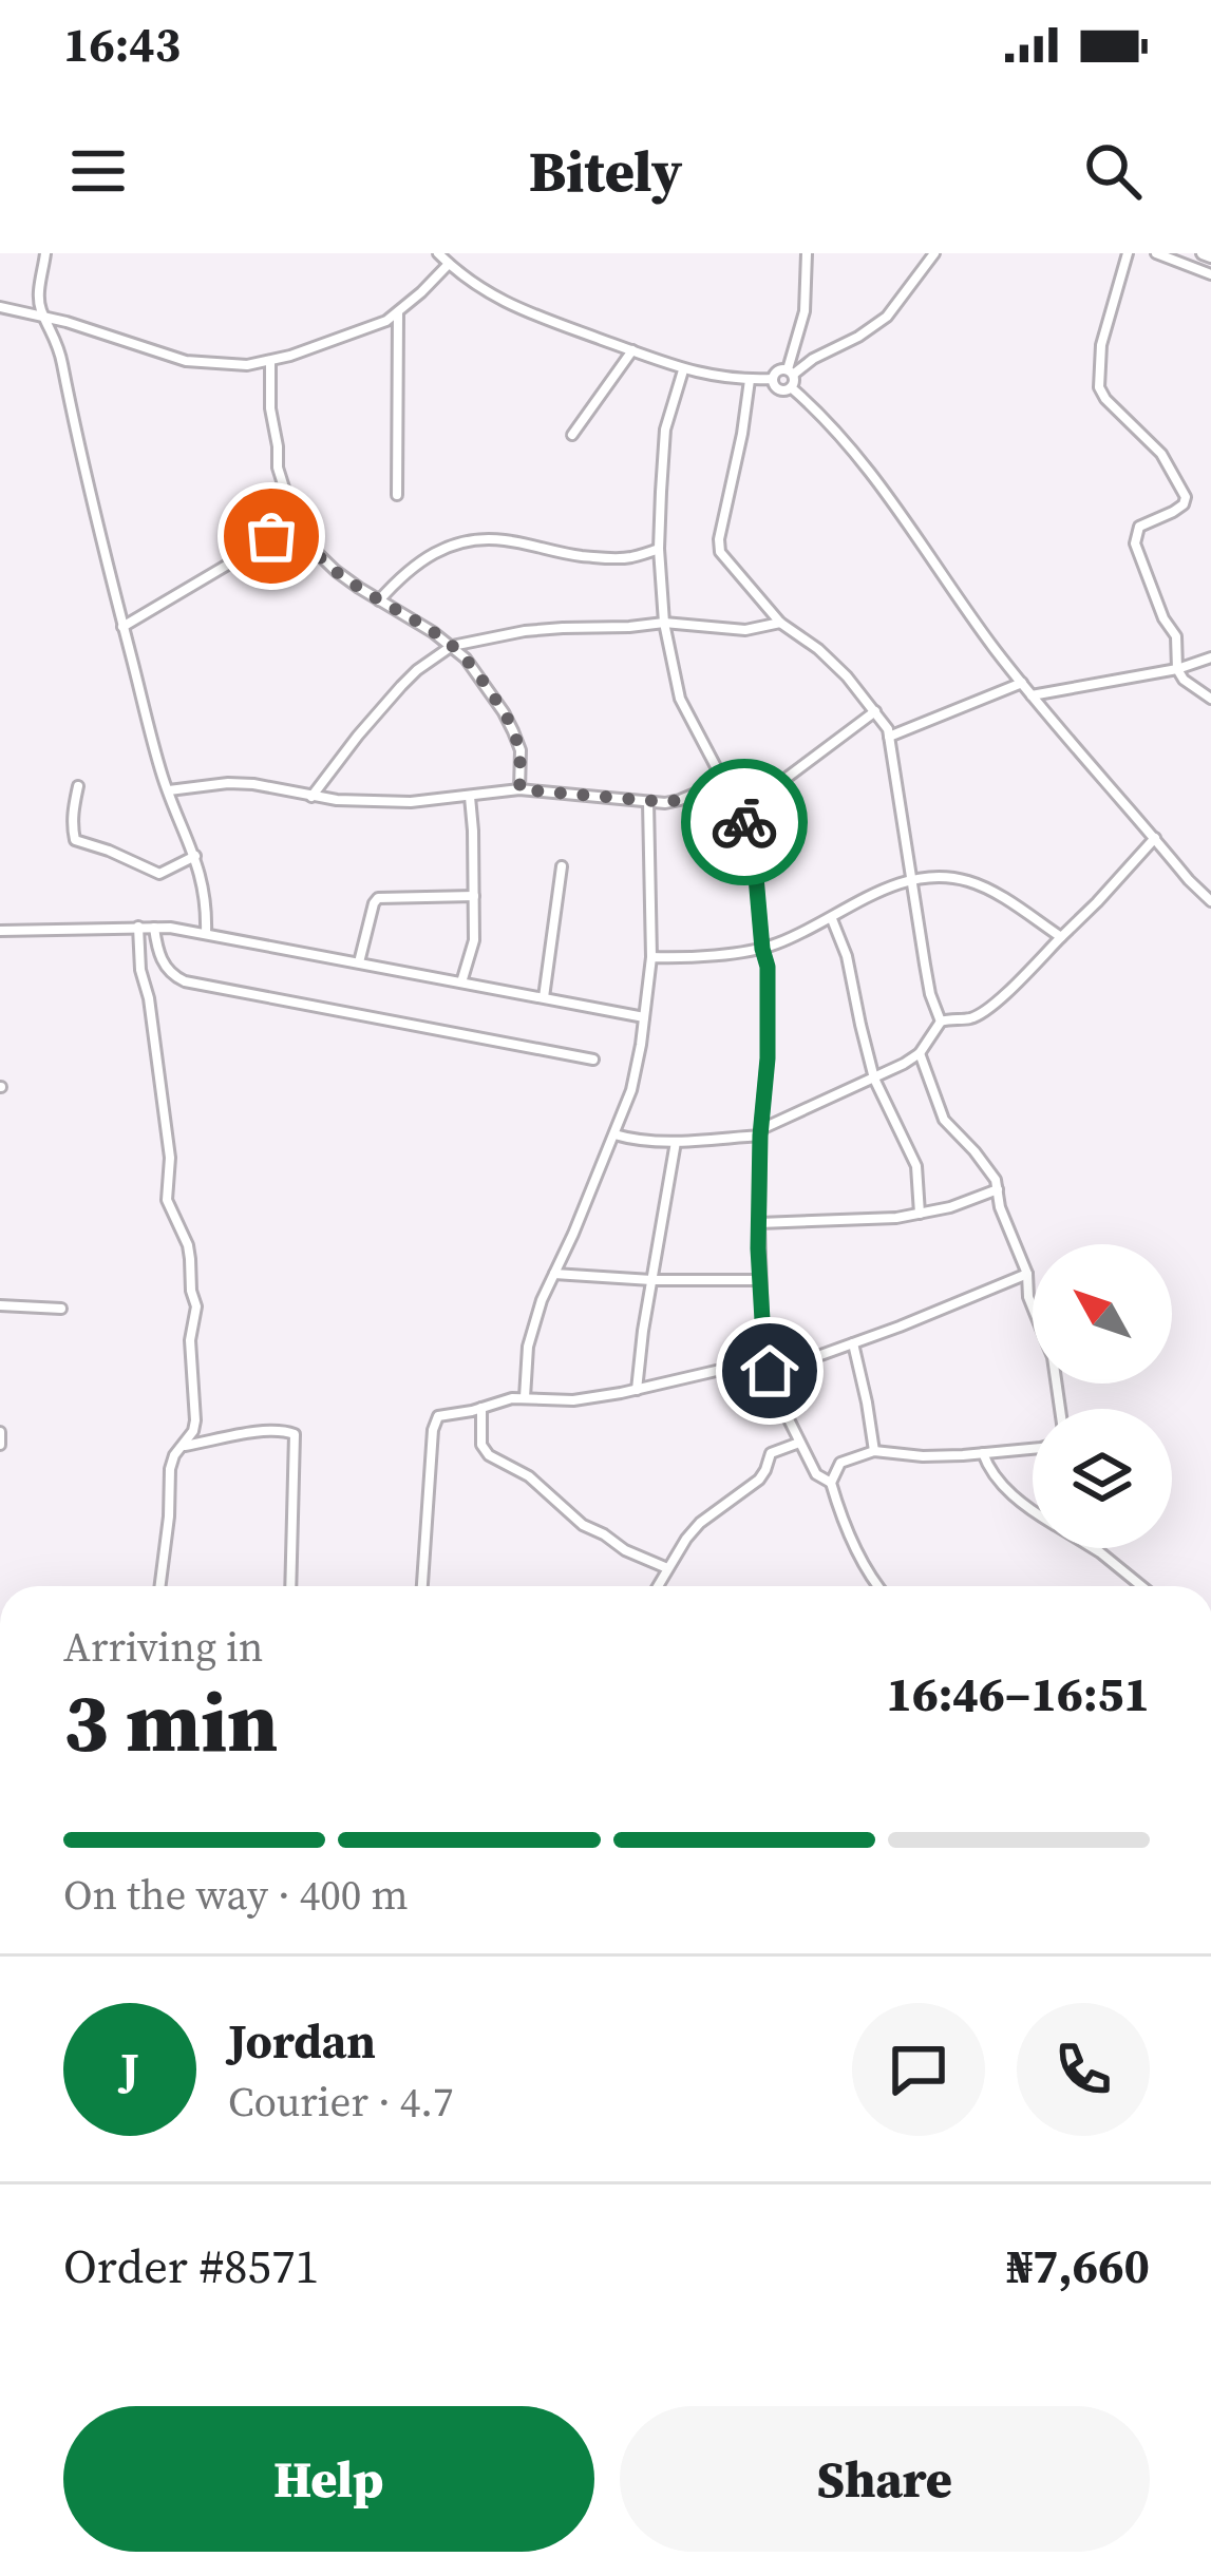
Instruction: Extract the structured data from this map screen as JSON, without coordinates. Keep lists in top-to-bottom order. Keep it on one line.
{"north":"top left","page":{"status":"16:43","header":"Bitely","heading":["3 min","Arriving in","16:46–16:51"],"panel":["Jordan","Courier · 4.7","Order #8571","₦7,660"],"bar":"On the way · 400 m","round":"J","buttons":["Help","Share"]}}
